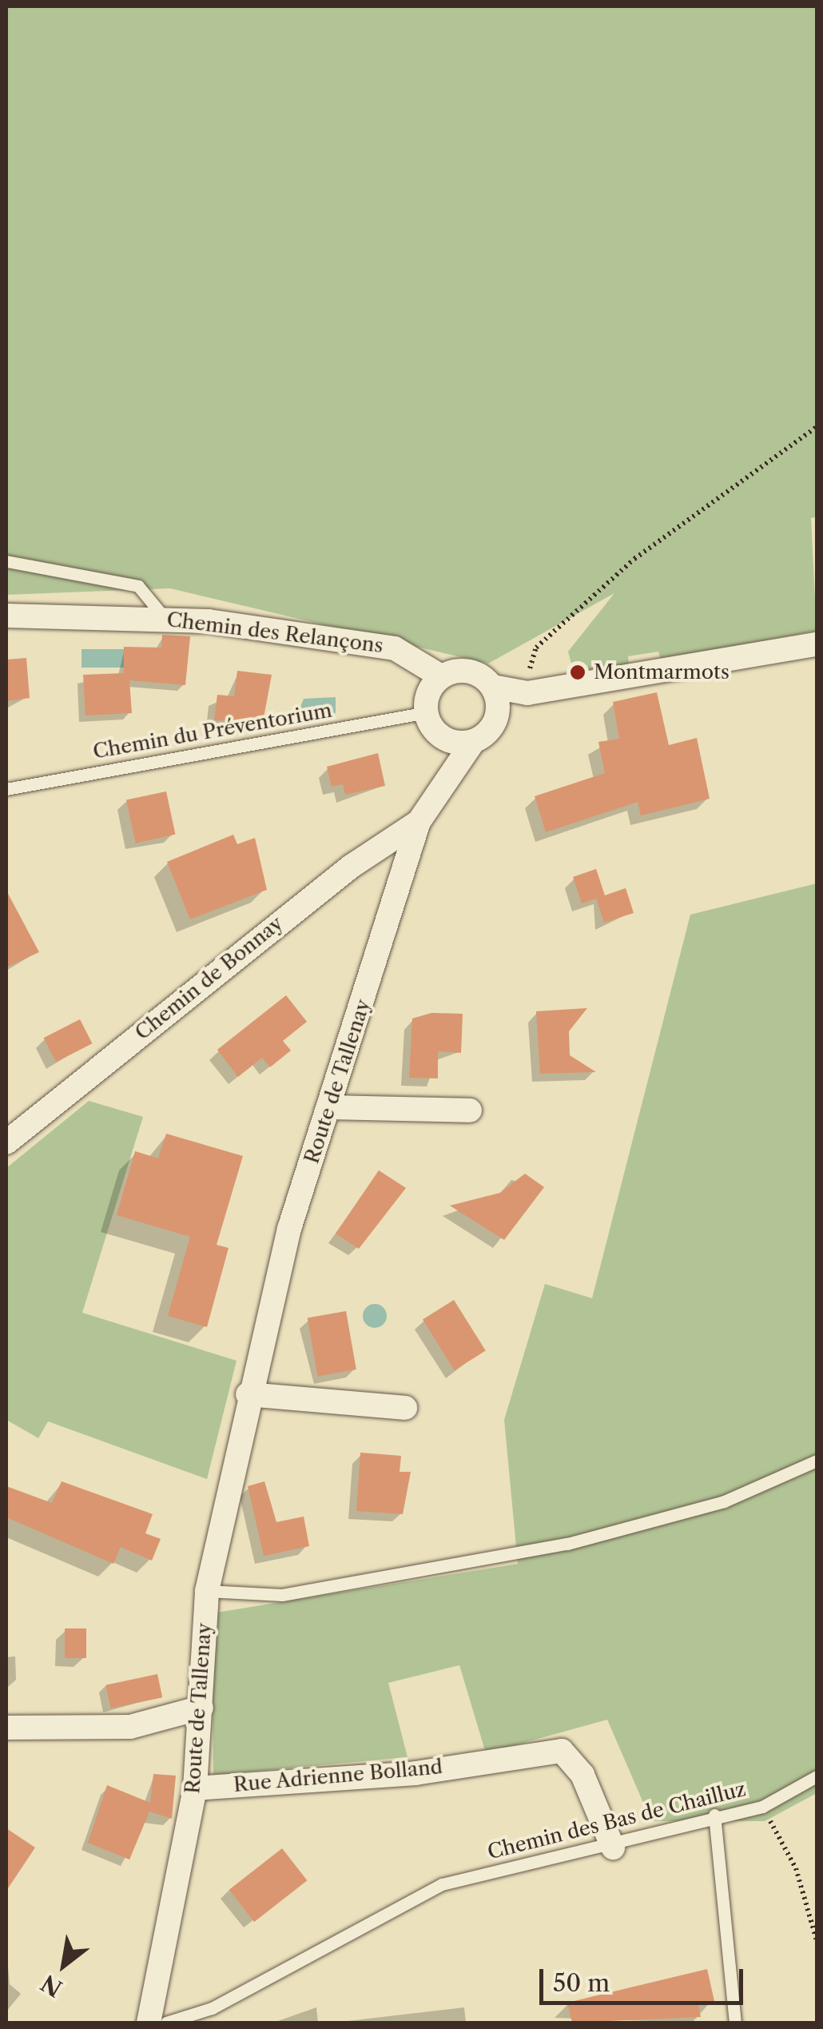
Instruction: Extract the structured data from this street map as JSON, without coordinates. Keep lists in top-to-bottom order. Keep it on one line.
{"streets":{"street":["Chemin des Relançons","Chemin de Bonnay","Route de Tallenay","Rue Adrienne Bolland"],"lane":["Chemin du Préventorium","Chemin des Bas de Chailluz"]},"crossings":[["Chemin des Relançons","Chemin du Préventorium"],["Chemin des Relançons","Route de Tallenay"],["Chemin du Préventorium","Route de Tallenay"],["Chemin de Bonnay","Route de Tallenay"],["Route de Tallenay","Rue Adrienne Bolland"],["Rue Adrienne Bolland","Chemin des Bas de Chailluz"]],"places":["Montmarmots"],"scale_bar":"50 m","north":"bottom left"}
